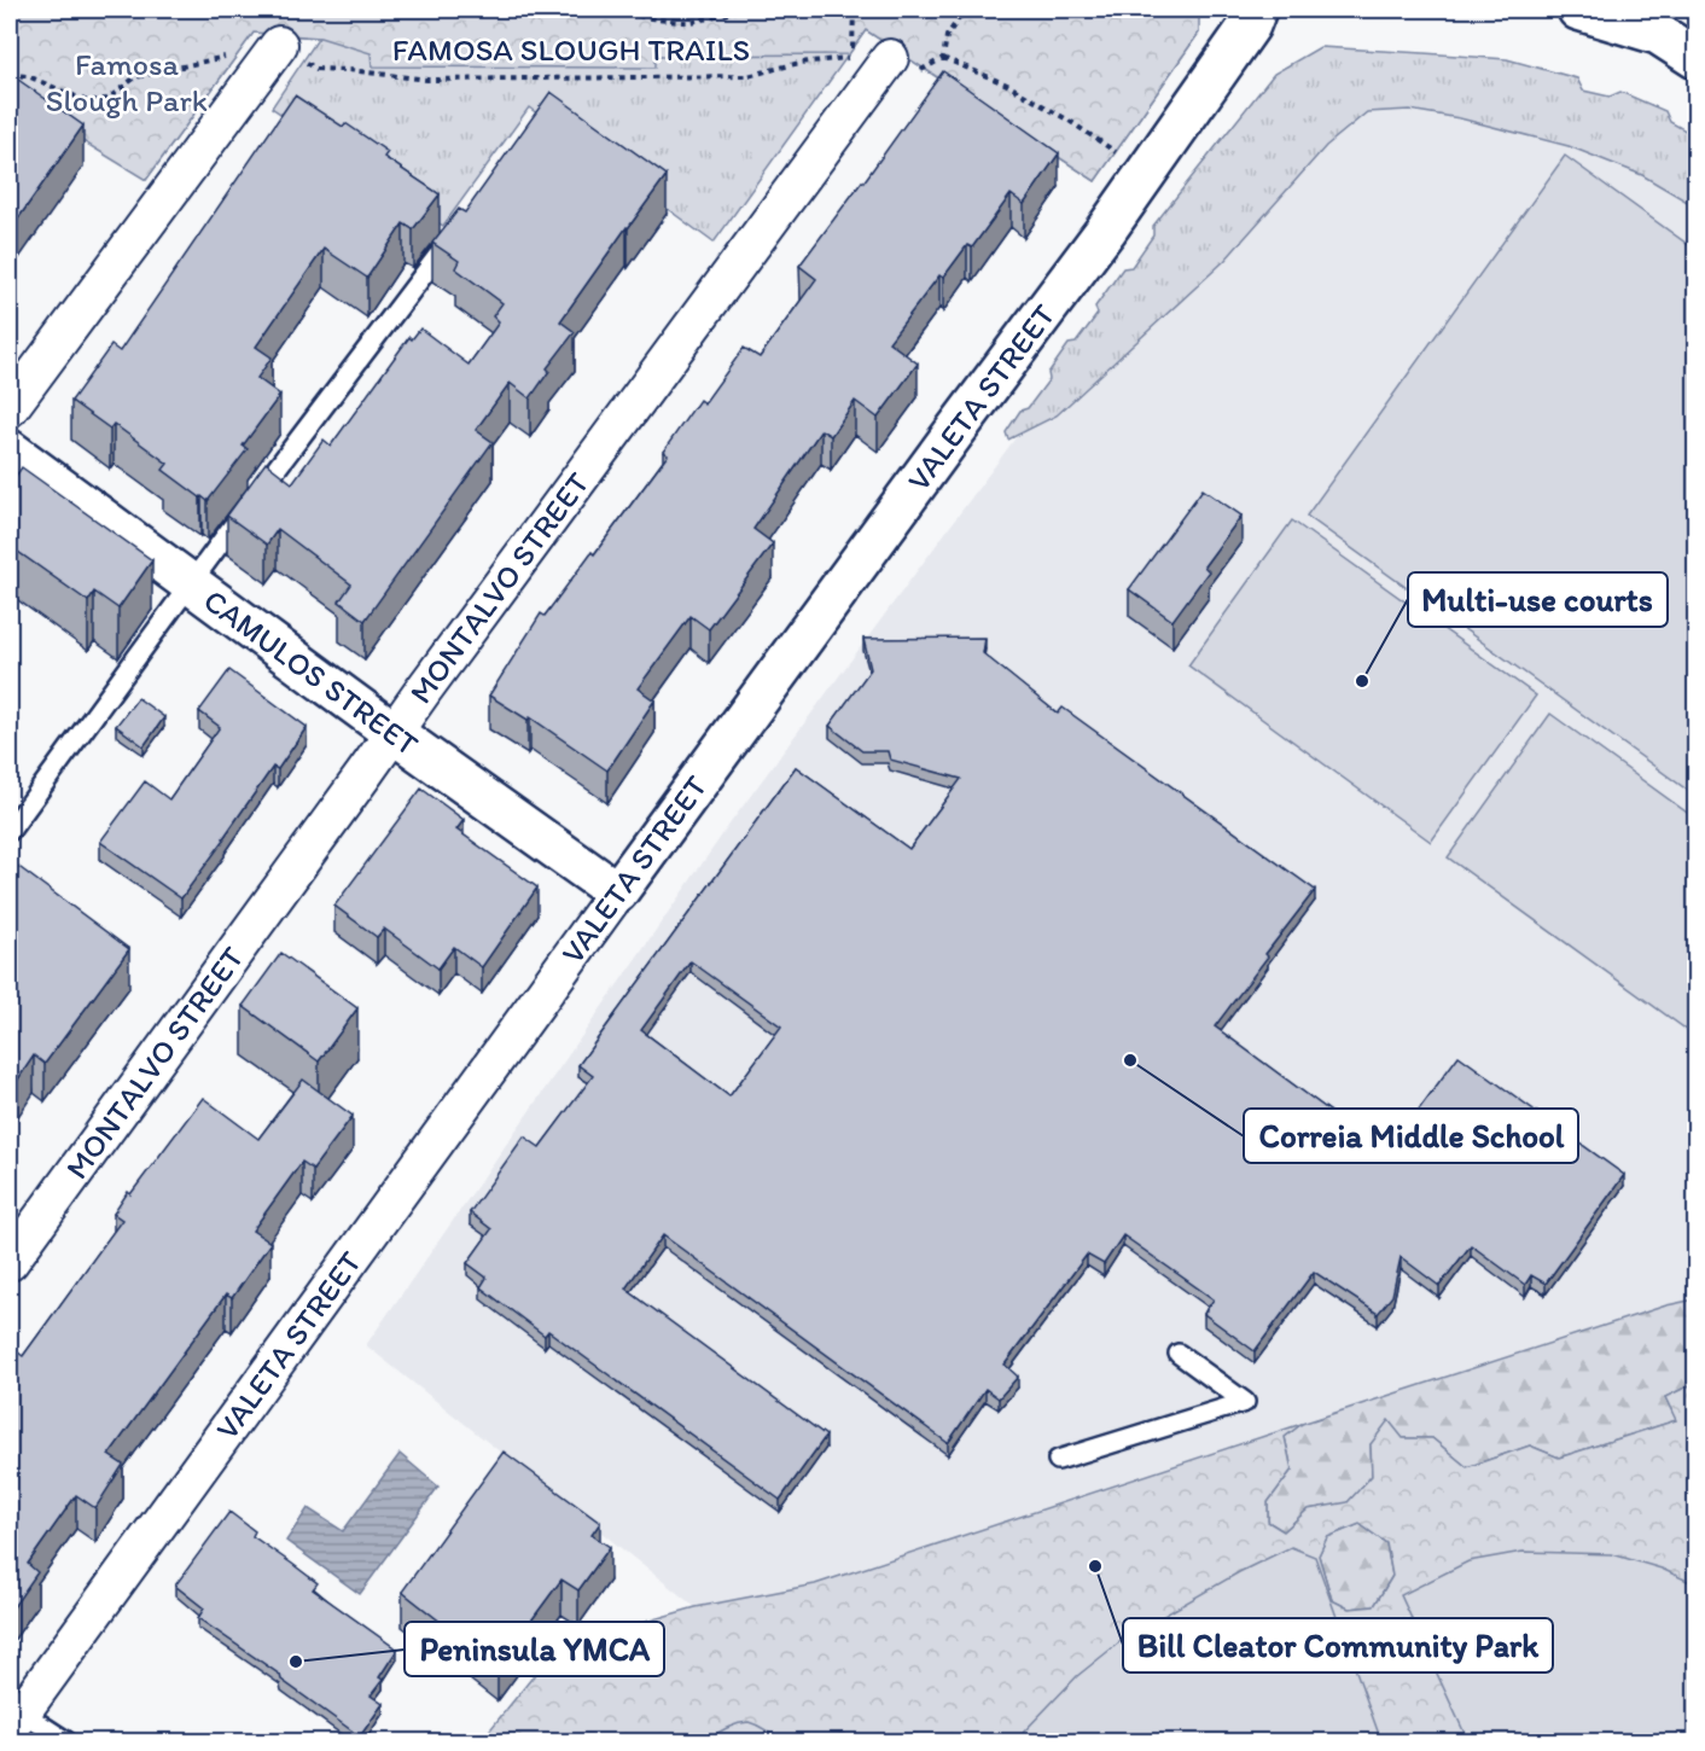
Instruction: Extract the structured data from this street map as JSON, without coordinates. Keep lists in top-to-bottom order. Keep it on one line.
{"streets":{"street":["VALETA STREET","MONTALVO STREET","CAMULOS STREET"],"path":["FAMOSA SLOUGH TRAILS"]},"crossings":[["VALETA STREET","CAMULOS STREET"],["MONTALVO STREET","CAMULOS STREET"]],"parks":["Famosa Slough Park"],"places":["Multi-use courts","Correia Middle School","Bill Cleator Community Park","Peninsula YMCA"]}
